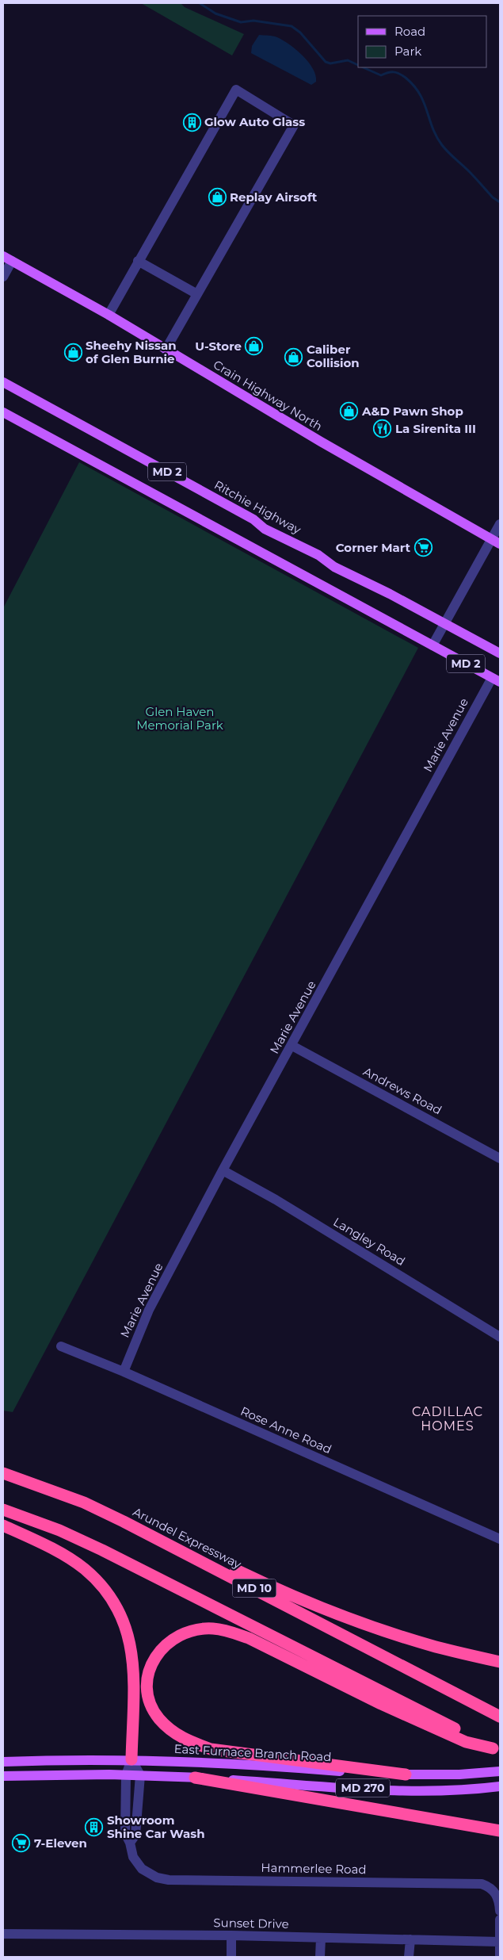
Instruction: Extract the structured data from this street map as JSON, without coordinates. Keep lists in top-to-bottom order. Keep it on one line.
{"streets":{"highway":["Arundel Expressway","MD 10"],"main road":["Crain Highway North","MD 2","Ritchie Highway","East Furnace Branch Road","MD 270"],"street":["Marie Avenue","Andrews Road","Langley Road","Rose Anne Road","Hammerlee Road","Sunset Drive"]},"crossings":[["MD 2","Marie Avenue"],["Marie Avenue","Andrews Road"],["Marie Avenue","Langley Road"],["Marie Avenue","Rose Anne Road"],["East Furnace Branch Road","Hammerlee Road"],["MD 270","Hammerlee Road"]],"districts":["CADILLAC HOMES"],"parks":["Glen Haven Memorial Park"],"places":{"building":["Glow Auto Glass","Showroom Shine Car Wash"],"shop":["Replay Airsoft","U-Store","Sheehy Nissan of Glen Burnie","Caliber Collision","A&D Pawn Shop"],"restaurant":["La Sirenita III"],"supermarket":["Corner Mart","7-Eleven"]},"legend":["Road","Park"]}
